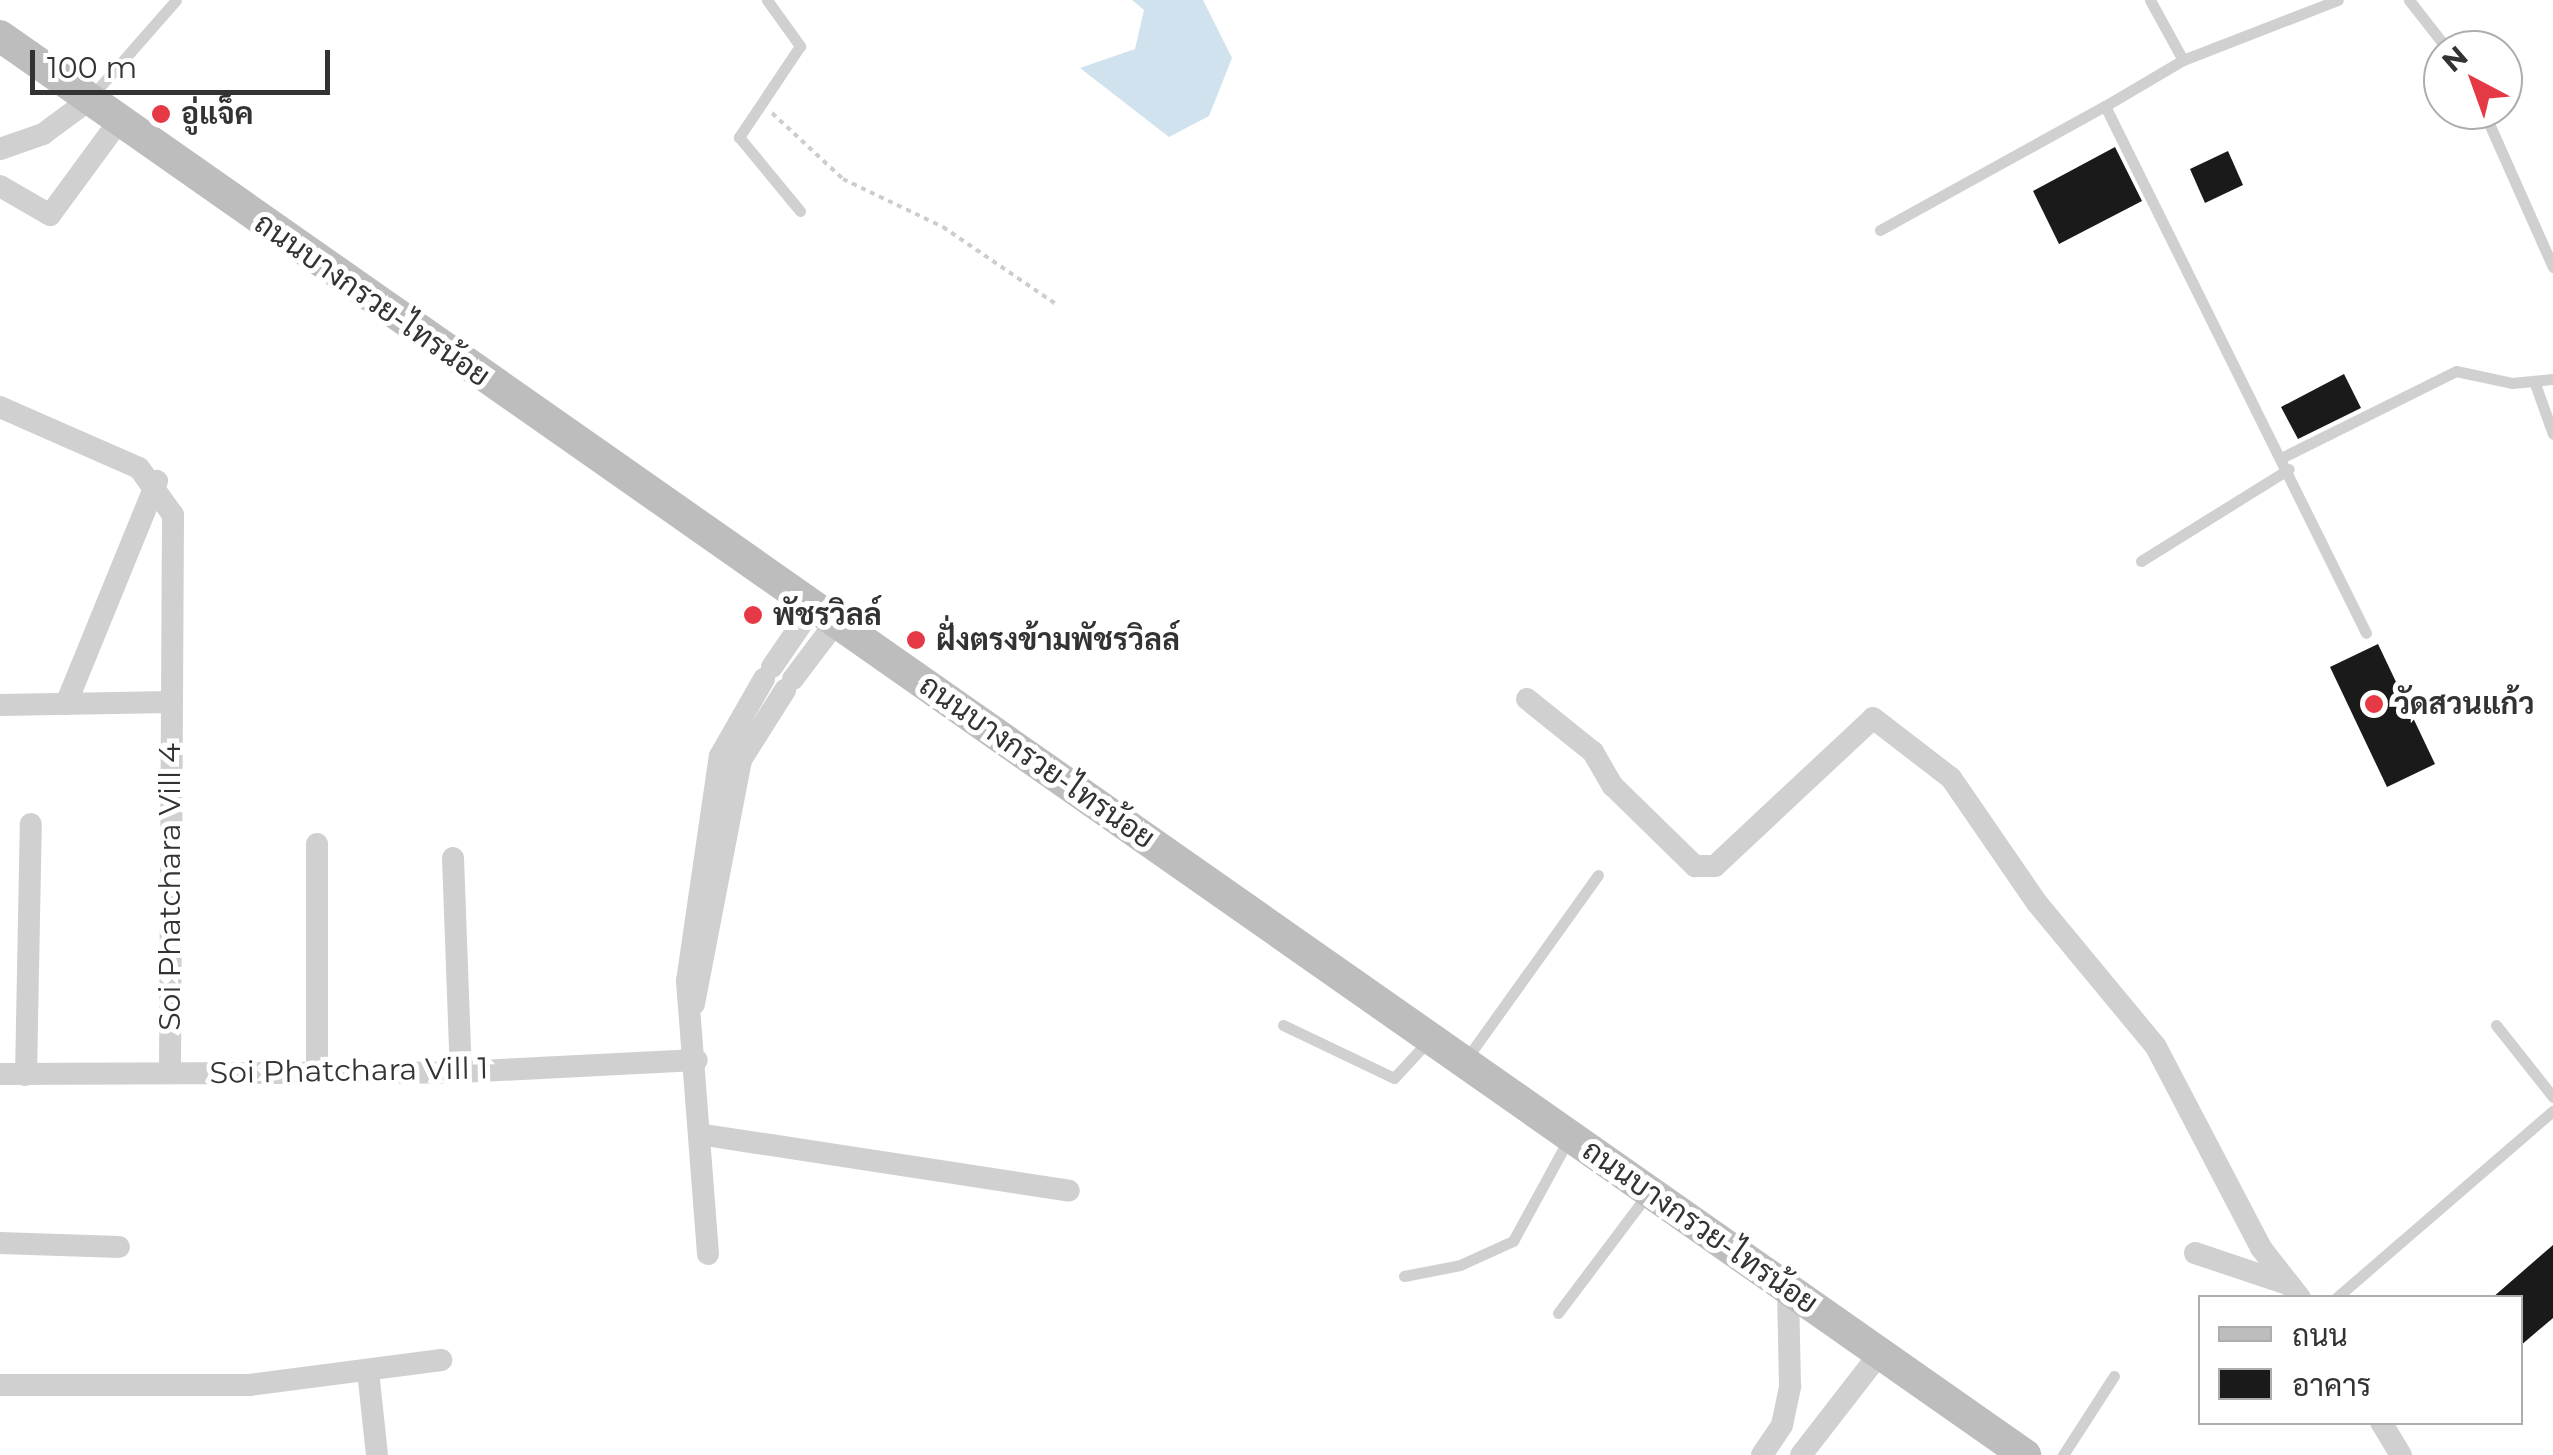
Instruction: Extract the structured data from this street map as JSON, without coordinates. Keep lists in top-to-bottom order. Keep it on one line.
{"streets":{"main road":["ถนนบางกรวย-ไทรน้อย"],"street":["Soi Phatchara Vill 4","Soi Phatchara Vill 1"]},"crossings":[["Soi Phatchara Vill 4","Soi Phatchara Vill 1"]],"places":["อู่แจ็ค","พัชรวิลล์","ฝั่งตรงข้ามพัชรวิลล์","วัดสวนแก้ว"],"legend":["ถนน","อาคาร"],"scale_bar":"100 m","north":"top left"}
